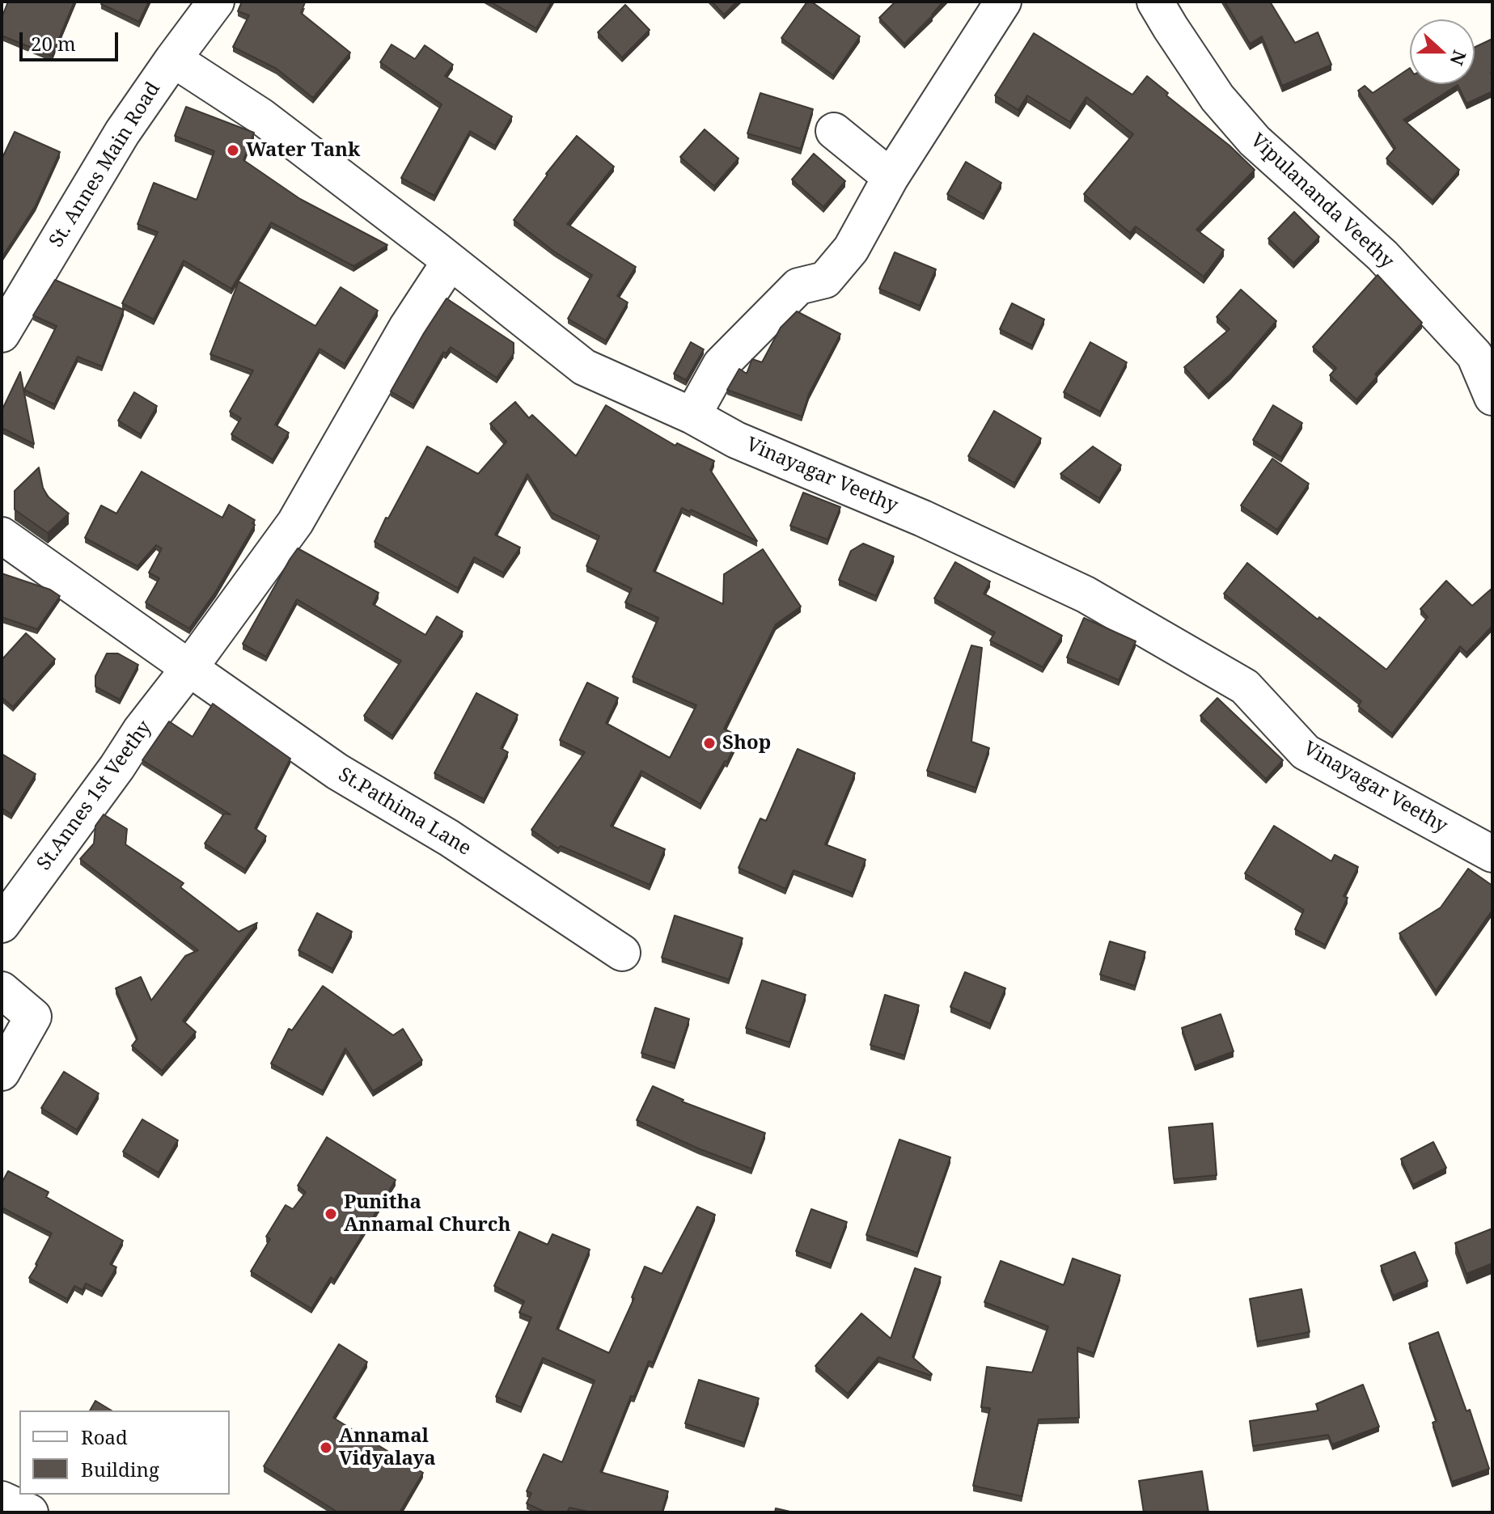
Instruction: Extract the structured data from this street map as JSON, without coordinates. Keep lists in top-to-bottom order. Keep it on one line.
{"streets":{"street":["St. Annes Main Road","Vipulananda Veethy","Vinayagar Veethy","St.Annes 1st Veethy","St.Pathima Lane"]},"crossings":[["St. Annes Main Road","Vinayagar Veethy"],["Vinayagar Veethy","St.Annes 1st Veethy"],["St.Annes 1st Veethy","St.Pathima Lane"]],"places":["Water Tank","Shop","Punitha Annamal Church","Annamal Vidyalaya"],"legend":["Road","Building"],"scale_bar":"20 m","north":"right"}
